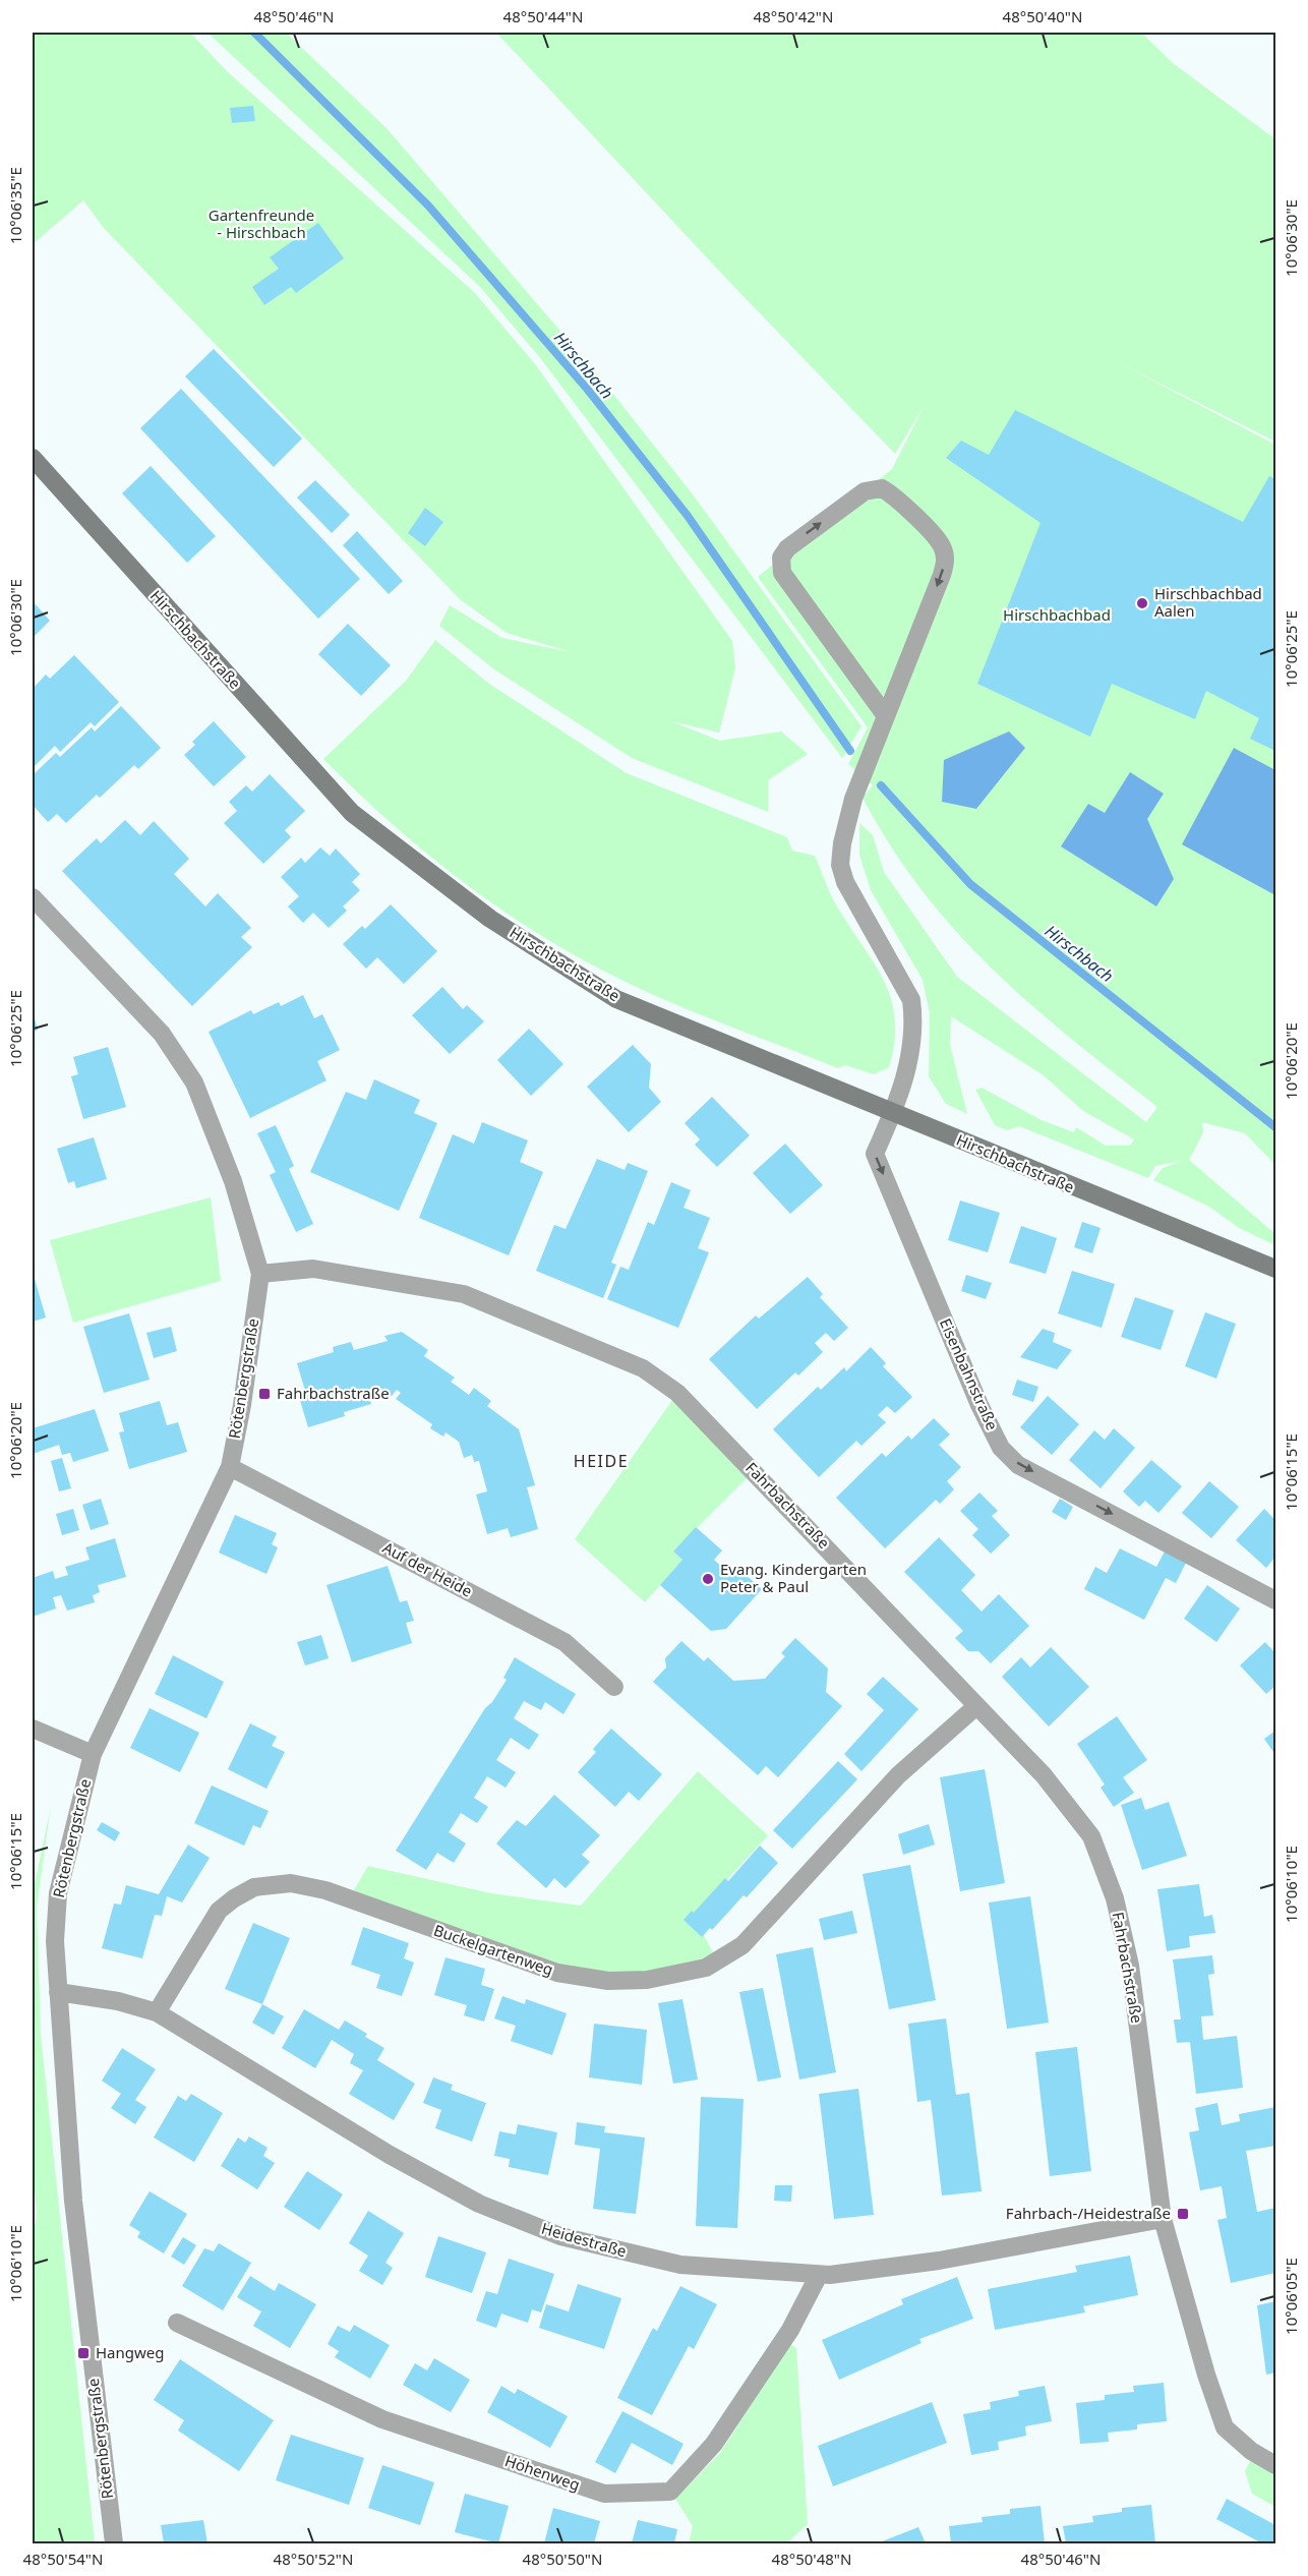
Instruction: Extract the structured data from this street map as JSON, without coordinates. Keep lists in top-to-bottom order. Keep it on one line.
{"streets":{"street":["Hirschbachstraße","Eisenbahnstraße","Rötenbergstraße","Fahrbachstraße","Auf der Heide","Buckelgartenweg","Heidestraße","Höhenweg"]},"crossings":[["Hirschbachstraße","Eisenbahnstraße"],["Rötenbergstraße","Fahrbachstraße"],["Rötenbergstraße","Auf der Heide"],["Rötenbergstraße","Heidestraße"],["Fahrbachstraße","Buckelgartenweg"],["Fahrbachstraße","Heidestraße"],["Buckelgartenweg","Heidestraße"],["Heidestraße","Höhenweg"]],"districts":["HEIDE"],"water":["Hirschbach"],"parks":["Gartenfreunde - Hirschbach","Hirschbachbad"],"places":{"other":["Hirschbachbad Aalen","Evang. Kindergarten Peter & Paul"],"transit":["Fahrbachstraße","Fahrbach-/Heidestraße","Hangweg"]},"coordinates":["48°50'46\"N","48°50'44\"N","48°50'42\"N","48°50'40\"N","10°06'35\"E","10°06'30\"E","10°06'25\"E","10°06'20\"E","10°06'15\"E","10°06'10\"E","10°06'05\"E","48°50'54\"N","48°50'52\"N","48°50'50\"N","48°50'48\"N"]}
